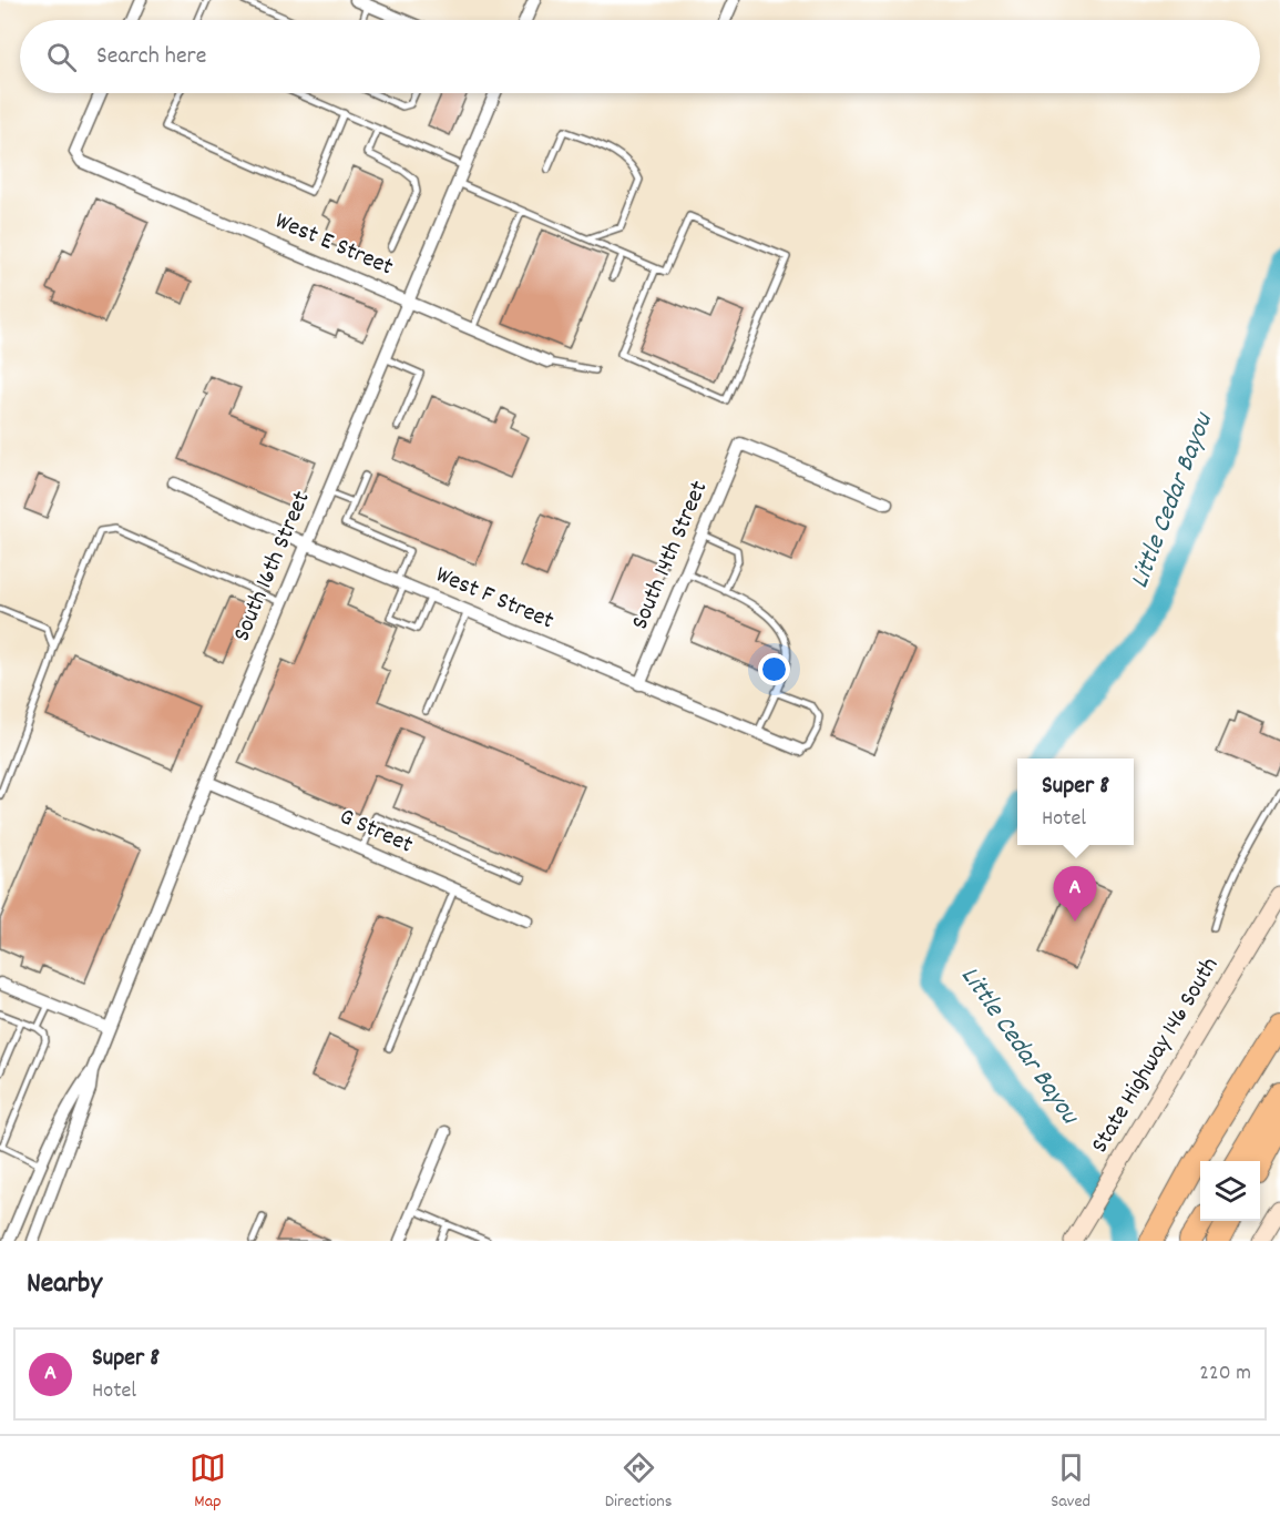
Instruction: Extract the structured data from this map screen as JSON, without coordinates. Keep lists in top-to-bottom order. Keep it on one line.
{"streets":{"main road":["State Highway 146 South"],"street":["West E Street","South 14th Street","South 16th Street","West F Street","G Street"]},"crossings":[["West E Street","South 16th Street"],["South 14th Street","West F Street"],["South 16th Street","West F Street"],["South 16th Street","G Street"]],"water":["Little Cedar Bayou"],"page":{"search":"Search here","popup":["Super 8","Hotel"],"pins":"A","heading":"Nearby","list":[{"mark":"A","name":"Super 8","note":"Hotel","value":"220 m"}],"nav":["Map","Directions","Saved"]}}
